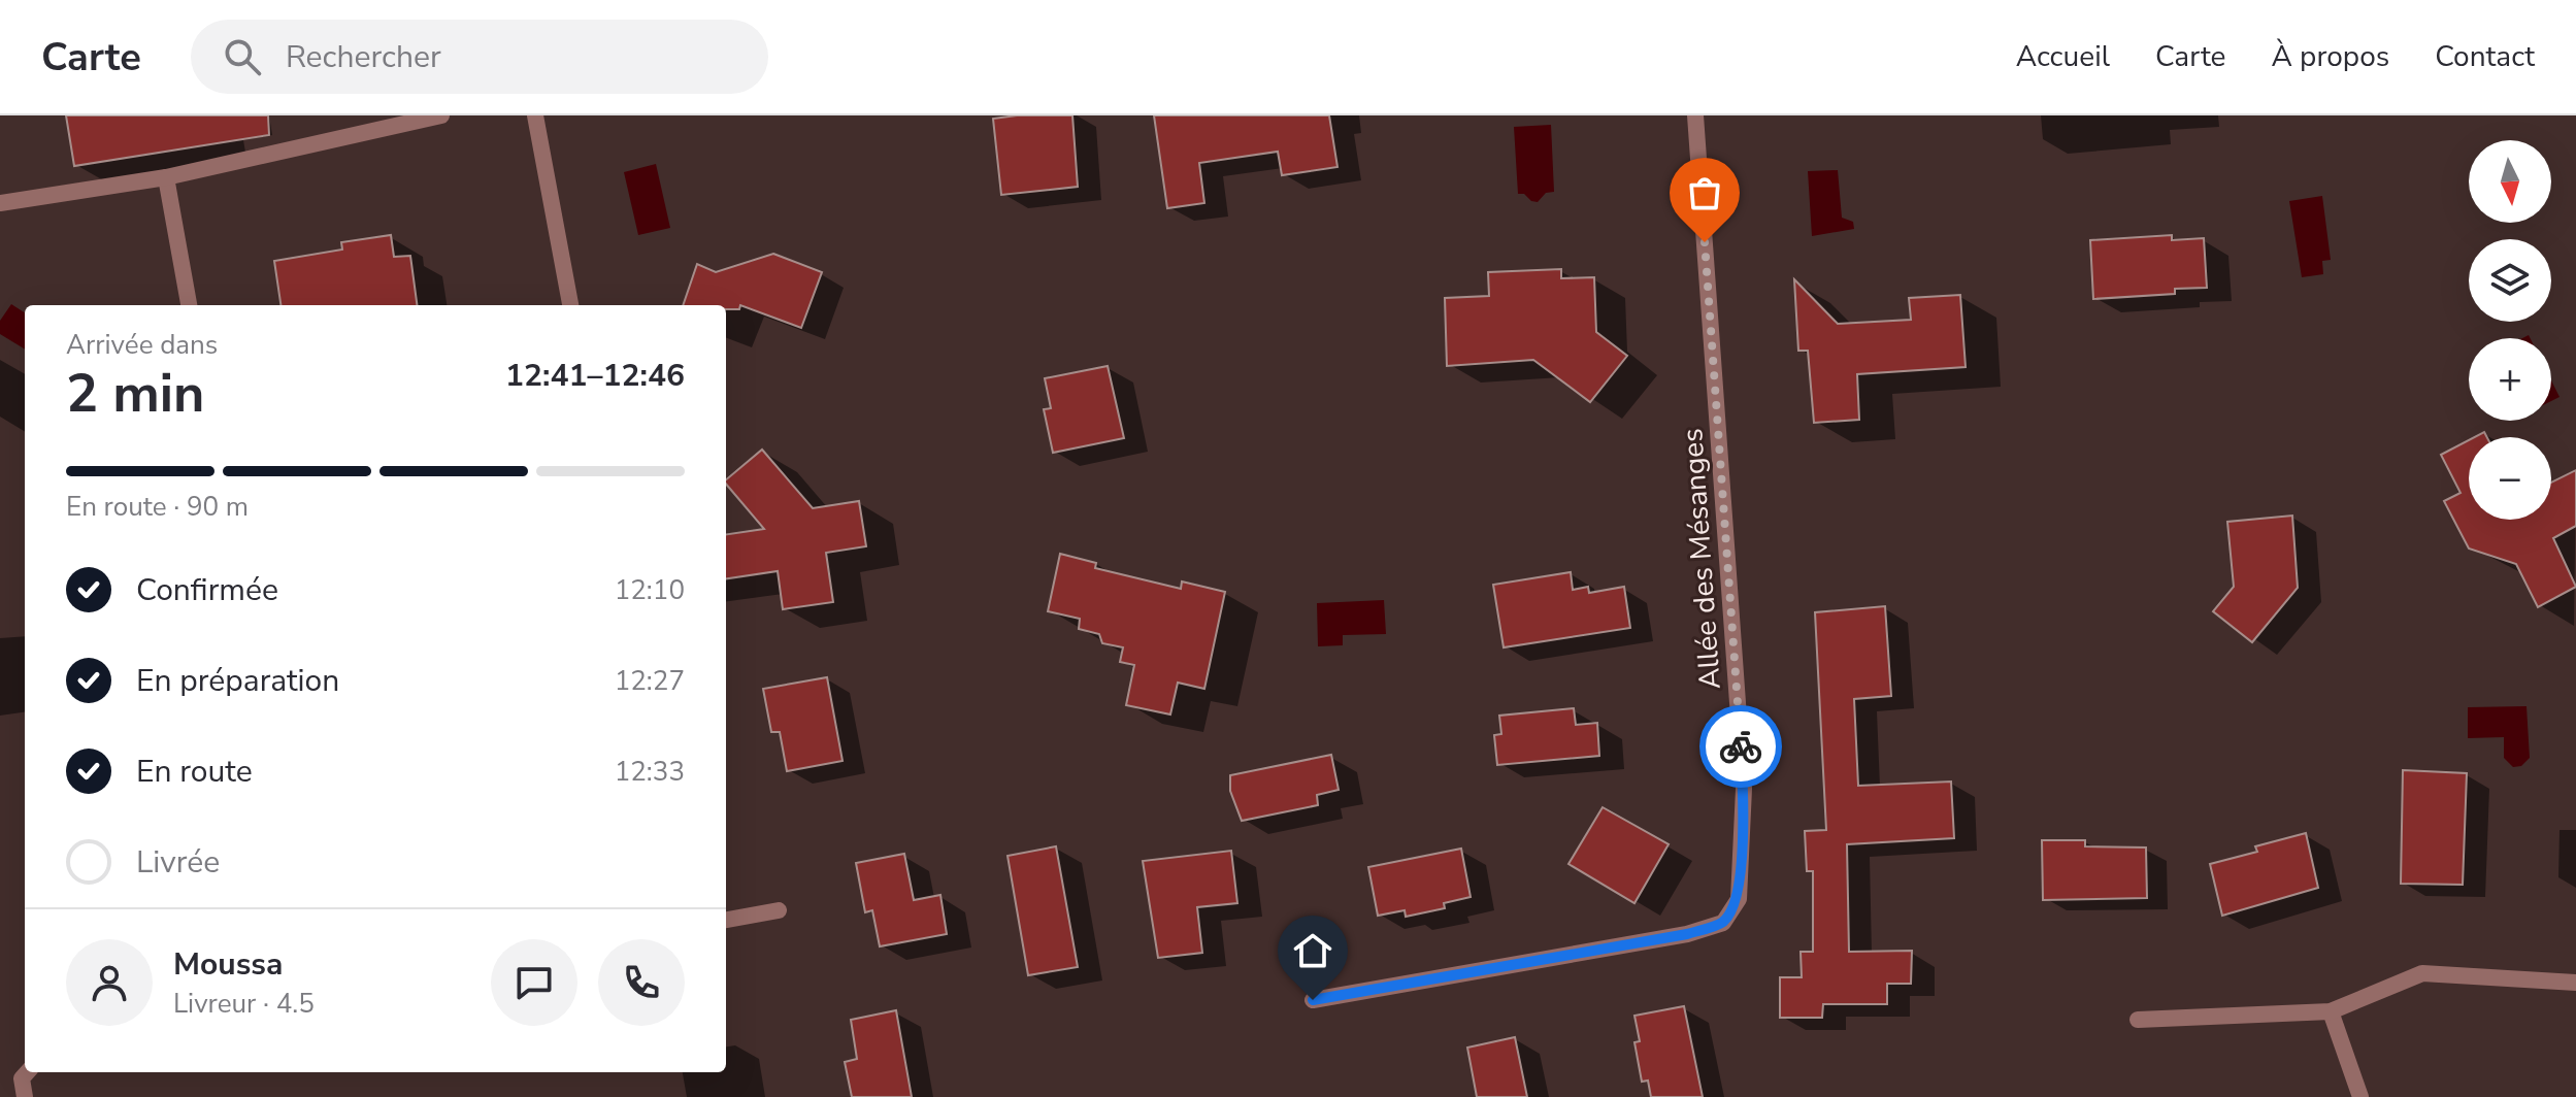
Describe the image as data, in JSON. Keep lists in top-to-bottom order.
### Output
{
  "streets": {
    "street": ["Allée des Mésanges"]
  },
  "north": "bottom",
  "page": {
    "header": "Carte",
    "search": "Rechercher",
    "nav": [
      "Accueil",
      "Carte",
      "À propos",
      "Contact"
    ],
    "map_buttons": ["+", "−"],
    "heading": ["2 min", "Arrivée dans", "12:41–12:46"],
    "panel": ["Moussa", "Livreur · 4.5"],
    "bar": "En route · 90 m",
    "list": [
      ["Confirmée", "12:10"],
      ["En préparation", "12:27"],
      ["En route", "12:33"],
      "Livrée"
    ]
  }
}
